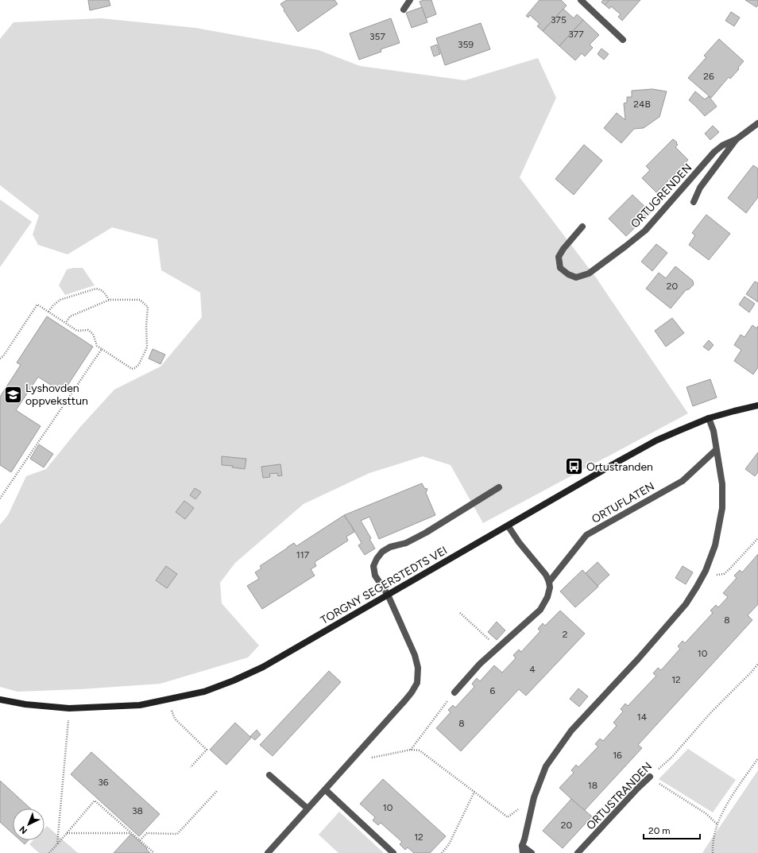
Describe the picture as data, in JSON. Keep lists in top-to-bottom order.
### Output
{
  "streets": {
    "main road": ["TORGNY SEGERSTEDTS VEI"],
    "street": ["ORTUGRENDEN", "ORTUFLATEN", "ORTUSTRANDEN"]
  },
  "places": {
    "school or university": ["Lyshovden oppveksttun"],
    "bus stop": ["Ortustranden"]
  },
  "house_numbers": [
    "375",
    "377",
    "357",
    "359",
    "26",
    "24B",
    "20",
    "117",
    "8",
    "2",
    "10",
    "4",
    "12",
    "6",
    "14",
    "8",
    "16",
    "36",
    "18",
    "10",
    "38",
    "20",
    "12"
  ],
  "scale_bar": "20 m",
  "north": "bottom left"
}
